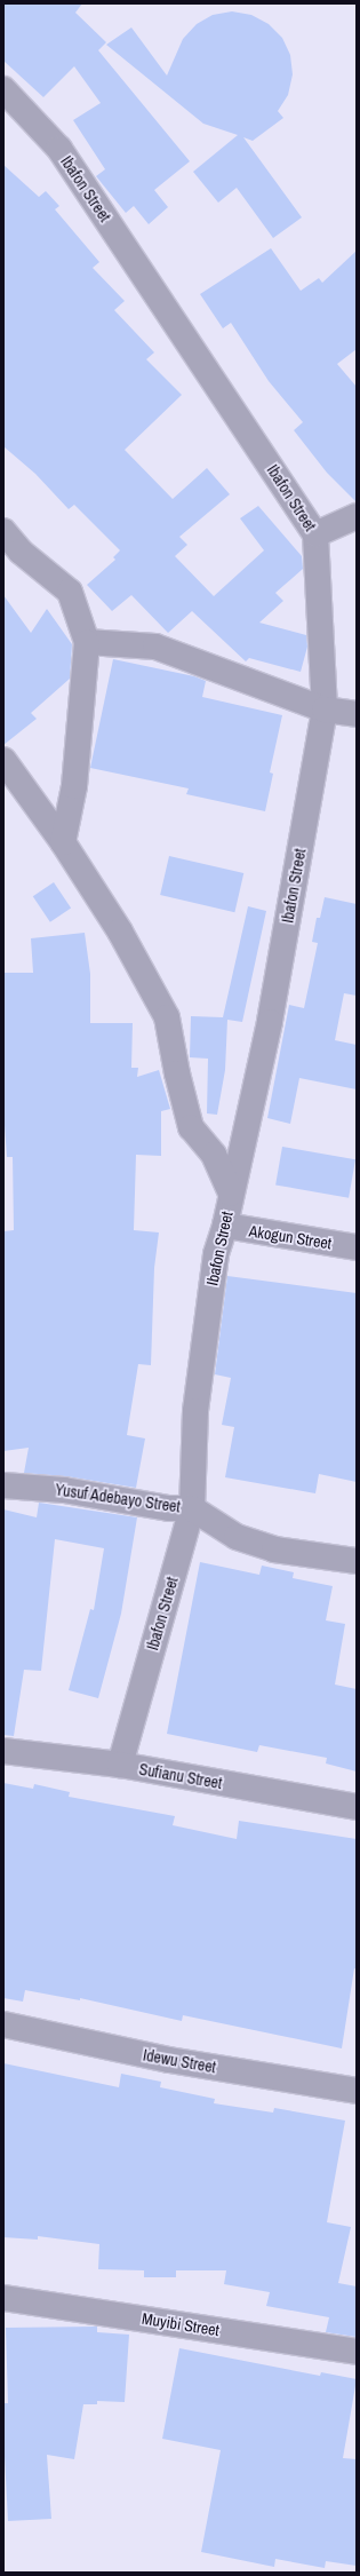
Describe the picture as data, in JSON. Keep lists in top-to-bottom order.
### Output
{
  "streets": {
    "street": [
      "Ibafon Street",
      "Akogun Street",
      "Yusuf Adebayo Street",
      "Sufianu Street",
      "Idewu Street",
      "Muyibi Street"
    ]
  },
  "crossings": [
    ["Ibafon Street", "Akogun Street"],
    ["Ibafon Street", "Yusuf Adebayo Street"],
    ["Ibafon Street", "Sufianu Street"]
  ]
}
